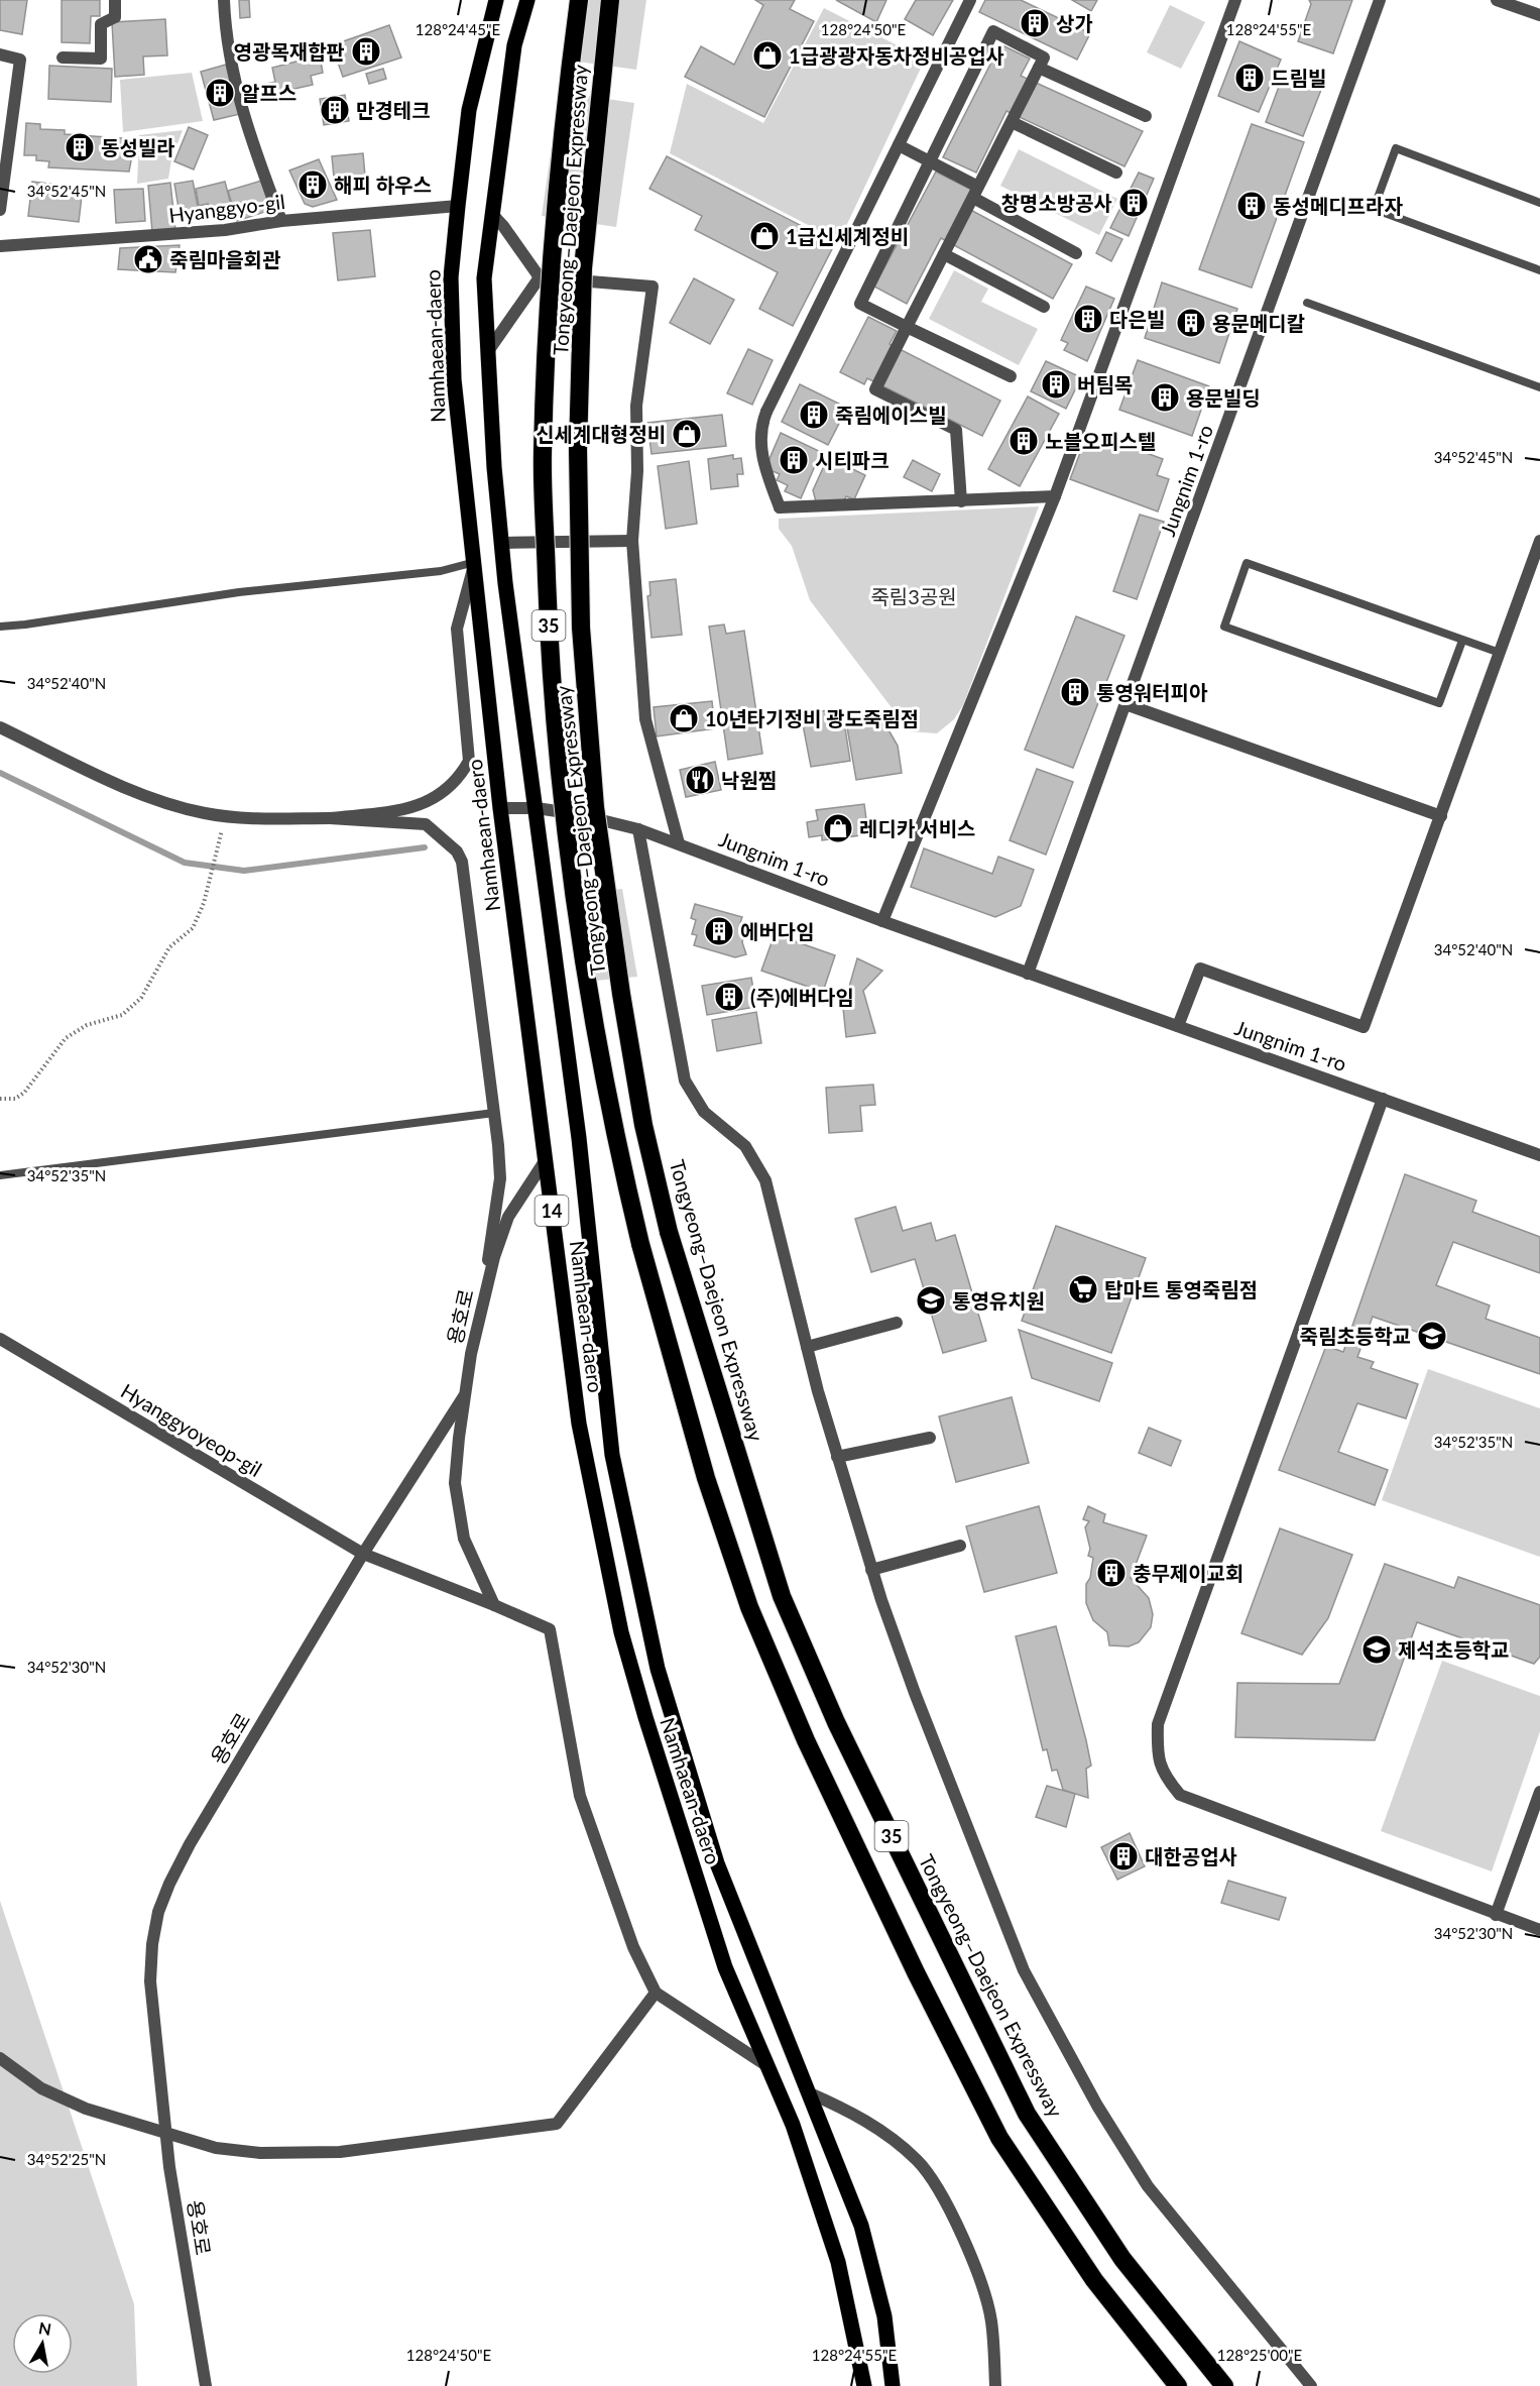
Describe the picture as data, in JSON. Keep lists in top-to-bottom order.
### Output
{
  "streets": {
    "highway": ["Tongyeong–Daejeon Expressway", "35"],
    "main road": ["Namhaean-daero", "14"],
    "street": [
      "Hyanggyo-gil",
      "Jungnim 1-ro",
      "용호로",
      "Hyanggyoyeop-gil"
    ]
  },
  "crossings": [
    ["Hyanggyo-gil", "Namhaean-daero"],
    ["Namhaean-daero", "Jungnim 1-ro"],
    ["Namhaean-daero", "용호로"],
    ["용호로", "Hyanggyoyeop-gil"]
  ],
  "parks": ["죽림3공원"],
  "places": {
    "building": [
      "상가",
      "영광목재합판",
      "드림빌",
      "알프스",
      "만경테크",
      "동성빌라",
      "해피 하우스",
      "창명소방공사",
      "동성메디프라자",
      "다은빌",
      "용문메디칼",
      "버팀목",
      "용문빌딩",
      "죽림에이스빌",
      "노블오피스텔",
      "시티파크",
      "통영워터피아",
      "에버다임",
      "(주)에버다임",
      "충무제이교회",
      "대한공업사"
    ],
    "shop": [
      "1급광광자동차정비공업사",
      "1급신세계정비",
      "신세계대형정비",
      "10년타기정비 광도죽림점",
      "레디카 서비스"
    ],
    "public building": ["죽림마을회관"],
    "restaurant": ["낙원찜"],
    "supermarket": ["탑마트 통영죽림점"],
    "school or university": ["통영유치원", "죽림초등학교", "제석초등학교"]
  },
  "north": "top",
  "coordinates": [
    "128°24'45\"E",
    "128°24'50\"E",
    "128°24'55\"E",
    "34°52'45\"N",
    "34°52'40\"N",
    "34°52'35\"N",
    "34°52'30\"N",
    "34°52'25\"N",
    "128°25'00\"E"
  ]
}
